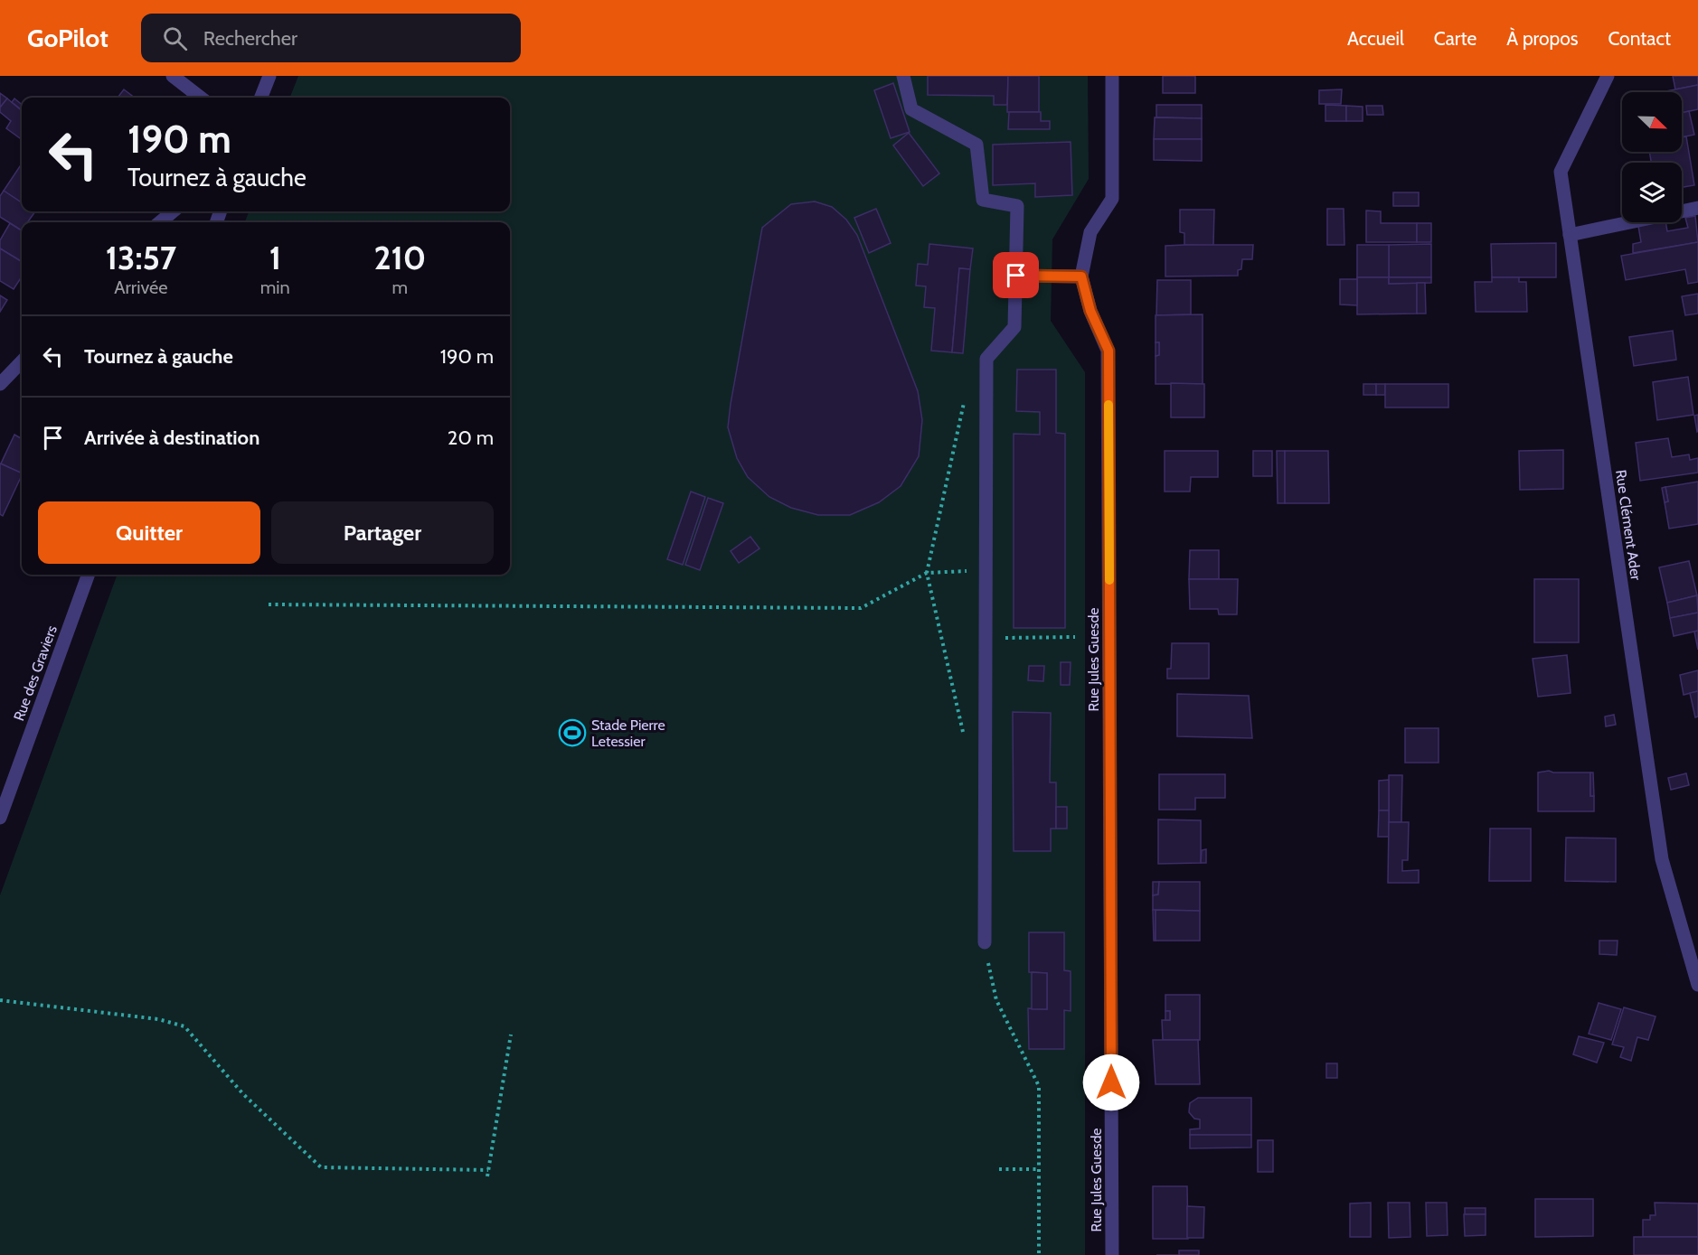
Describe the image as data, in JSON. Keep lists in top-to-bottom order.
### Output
{
  "streets": {
    "street": ["Rue Clément Ader", "Rue Jules Guesde", "Rue des Graviers"]
  },
  "places": {
    "sports": ["Stade Pierre Letessier"]
  },
  "north": "bottom right",
  "page": {
    "header": "GoPilot",
    "search": "Rechercher",
    "nav": [
      "Accueil",
      "Carte",
      "À propos",
      "Contact"
    ],
    "turn": ["190 m", "Tournez à gauche"],
    "eta": [
      "13:57",
      "Arrivée",
      "1",
      "min",
      "210",
      "m"
    ],
    "list": [
      {
        "name": "Tournez à gauche",
        "value": "190 m"
      },
      {
        "name": "Arrivée à destination",
        "value": "20 m"
      }
    ],
    "buttons": ["Quitter", "Partager"]
  }
}
